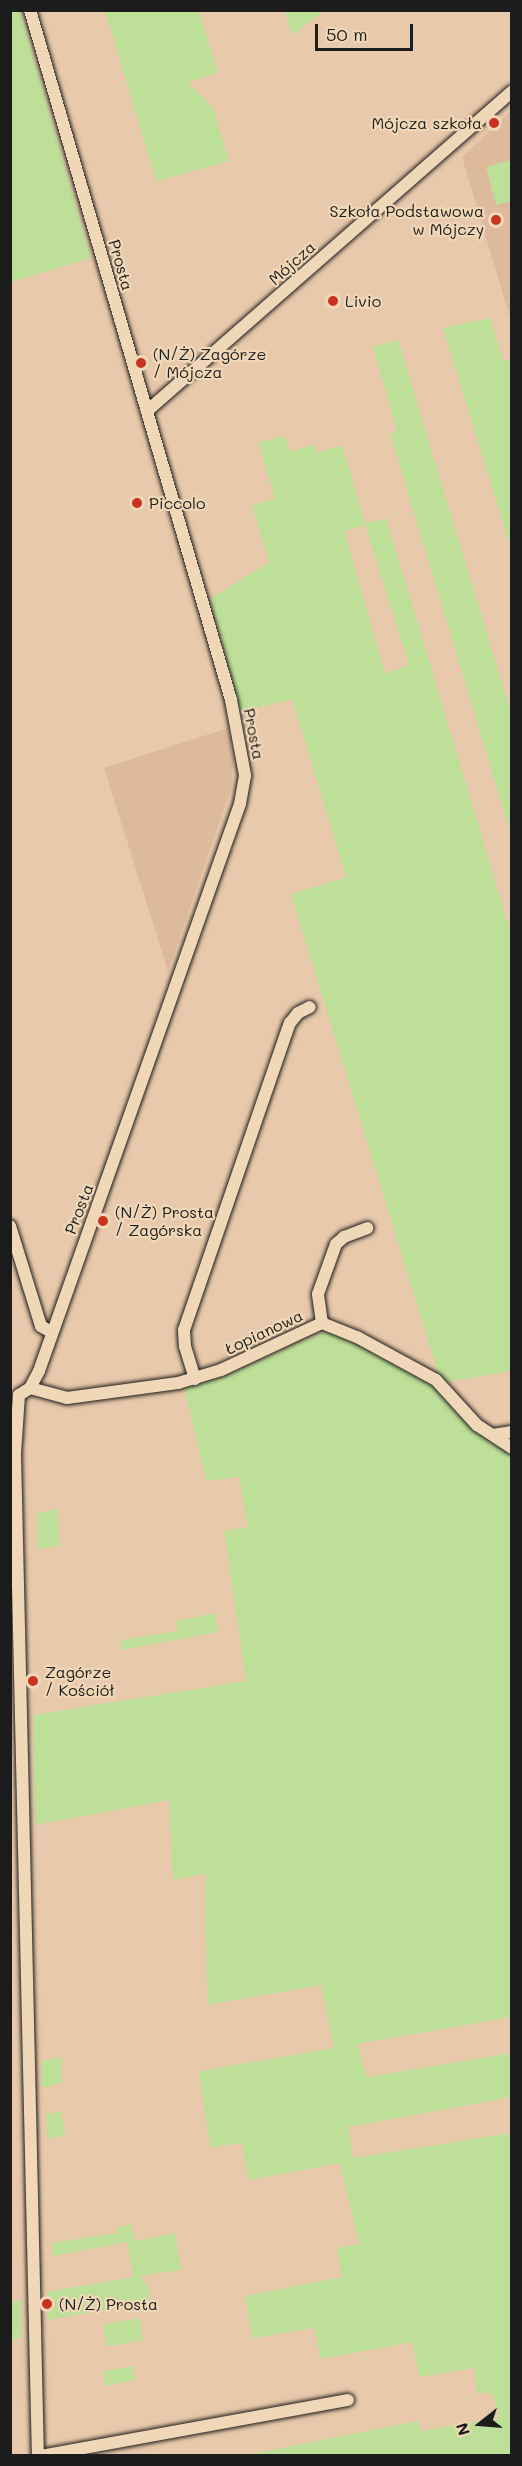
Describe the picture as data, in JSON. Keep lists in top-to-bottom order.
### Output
{
  "streets": {
    "street": ["Mójcza", "Prosta", "Łopianowa"]
  },
  "crossings": [
    ["Mójcza", "Prosta"],
    ["Prosta", "Łopianowa"]
  ],
  "places": [
    "Mójcza szkoła",
    "Szkoła Podstawowa w Mójczy",
    "Livio",
    "(N/Ż) Zagórze / Mójcza",
    "Piccolo",
    "(N/Ż) Prosta / Zagórska",
    "Zagórze / Kościół",
    "(N/Ż) Prosta"
  ],
  "scale_bar": "50 m",
  "north": "left"
}
